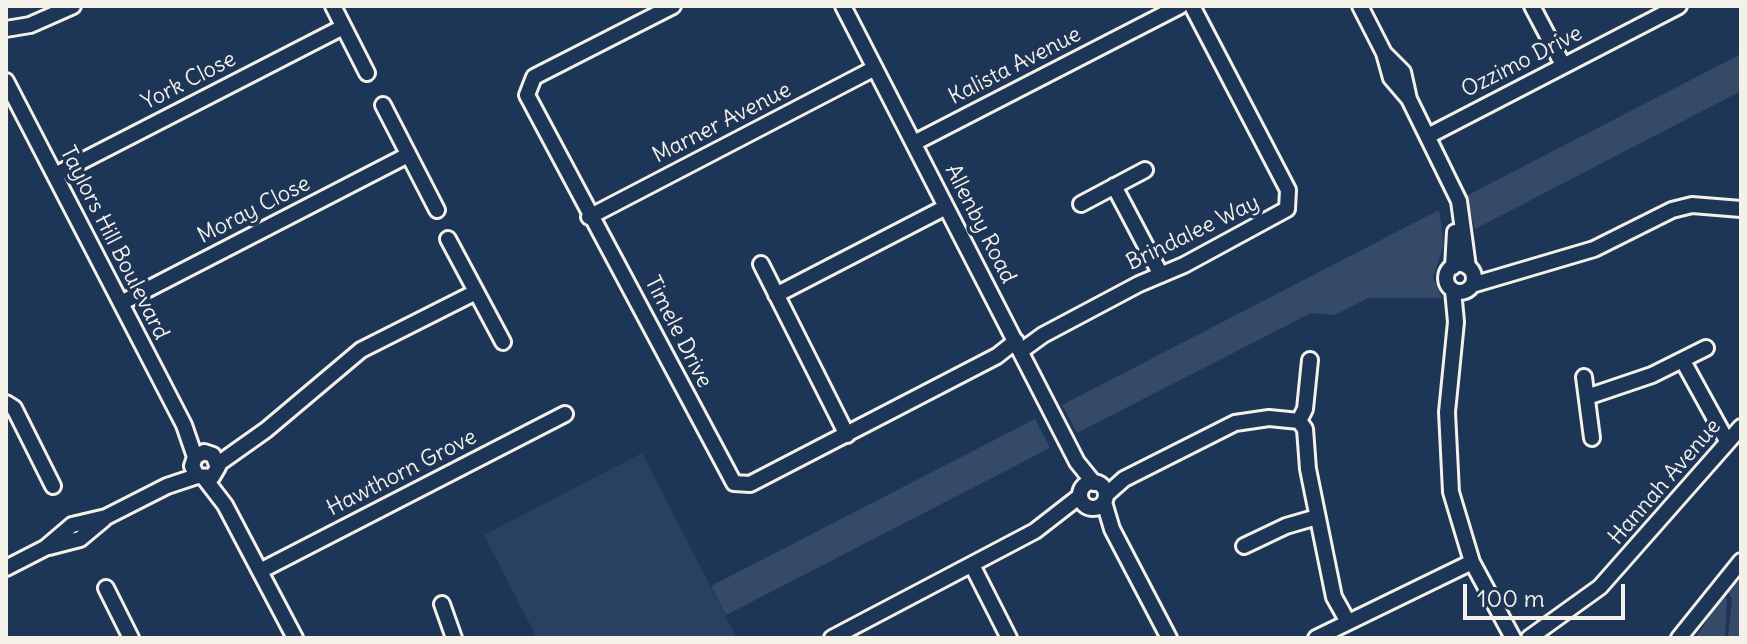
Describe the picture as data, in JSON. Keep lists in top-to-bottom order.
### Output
{
  "streets": {
    "street": [
      "Ozzimo Drive",
      "Kalista Avenue",
      "York Close",
      "Marner Avenue",
      "Moray Close",
      "Allenby Road",
      "Brindalee Way",
      "Taylors Hill Boulevard",
      "Timele Drive",
      "Hawthorn Grove",
      "Hannah Avenue"
    ]
  },
  "crossings": [
    ["Kalista Avenue", "Allenby Road"],
    ["York Close", "Taylors Hill Boulevard"],
    ["Marner Avenue", "Allenby Road"],
    ["Marner Avenue", "Timele Drive"],
    ["Moray Close", "Taylors Hill Boulevard"],
    ["Allenby Road", "Brindalee Way"],
    ["Allenby Road", "Timele Drive"],
    ["Brindalee Way", "Timele Drive"],
    ["Taylors Hill Boulevard", "Hawthorn Grove"]
  ],
  "scale_bar": "100 m"
}
